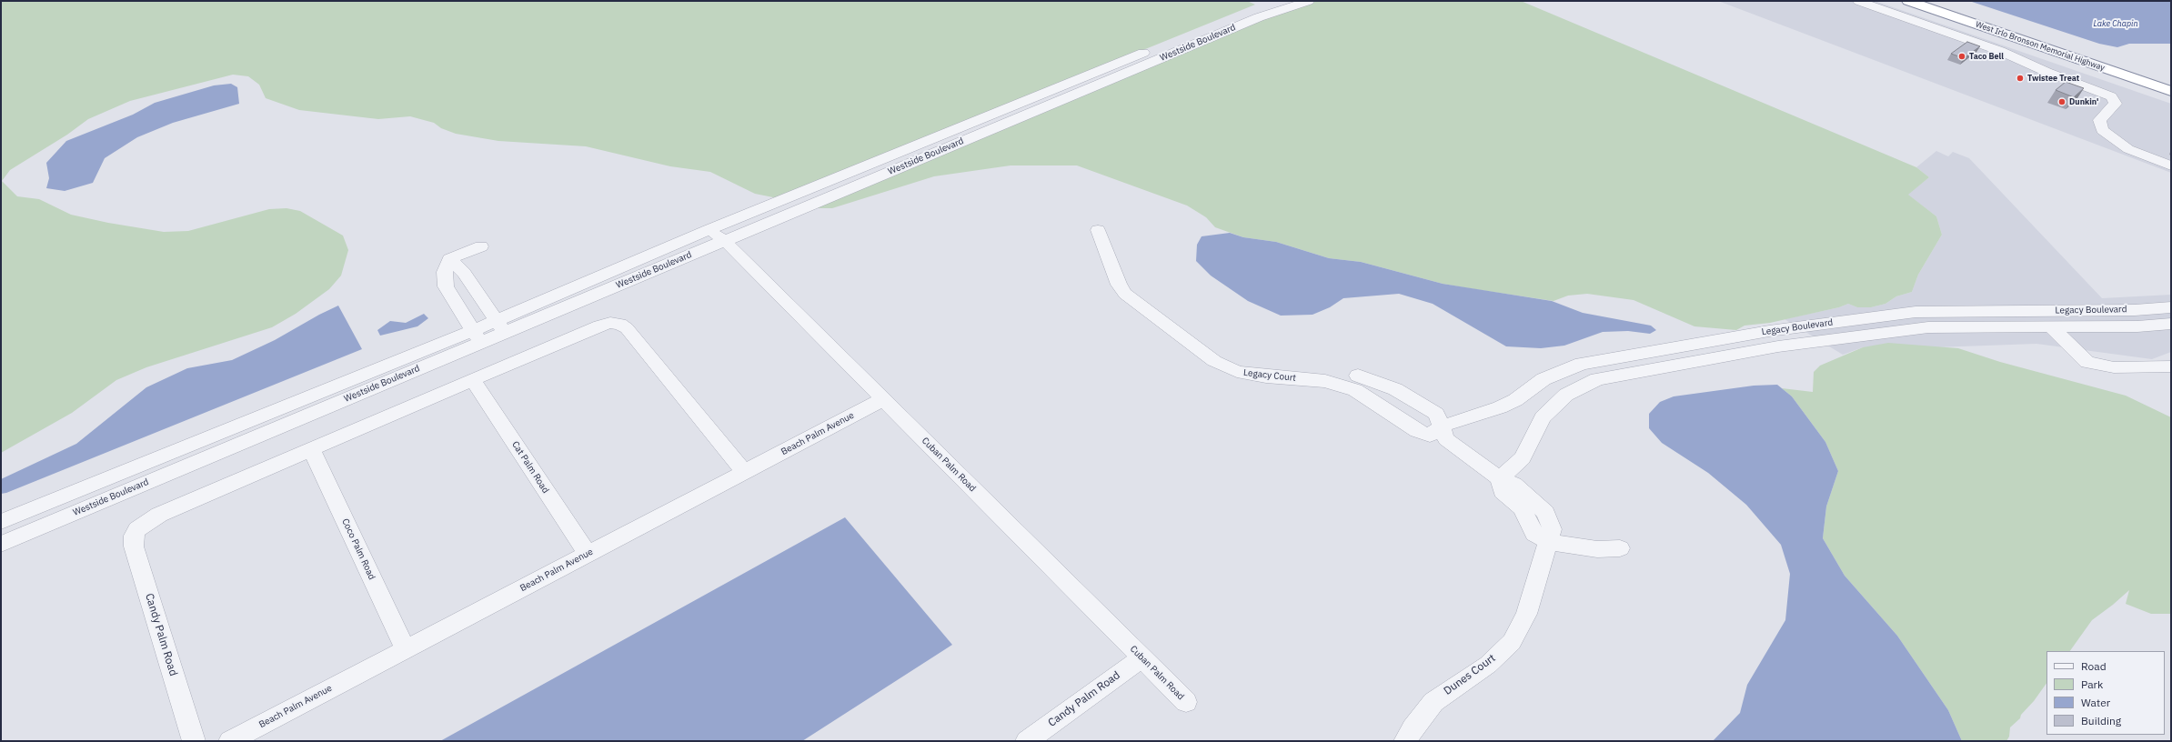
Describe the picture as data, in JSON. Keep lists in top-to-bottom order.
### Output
{
  "streets": {
    "highway": ["West Irlo Bronson Memorial Highway"],
    "street": [
      "Westside Boulevard",
      "Legacy Boulevard",
      "Legacy Court",
      "Beach Palm Avenue",
      "Cuban Palm Road",
      "Cat Palm Road",
      "Coco Palm Road",
      "Candy Palm Road",
      "Dunes Court"
    ]
  },
  "crossings": [
    ["Westside Boulevard", "Cuban Palm Road"],
    ["Legacy Boulevard", "Legacy Court"],
    ["Beach Palm Avenue", "Cuban Palm Road"],
    ["Beach Palm Avenue", "Cat Palm Road"],
    ["Beach Palm Avenue", "Coco Palm Road"],
    ["Cuban Palm Road", "Candy Palm Road"],
    ["Coco Palm Road", "Candy Palm Road"]
  ],
  "water": ["Lake Chapin"],
  "places": ["Taco Bell", "Twistee Treat", "Dunkin'"],
  "legend": [
    "Road",
    "Park",
    "Water",
    "Building"
  ]
}
